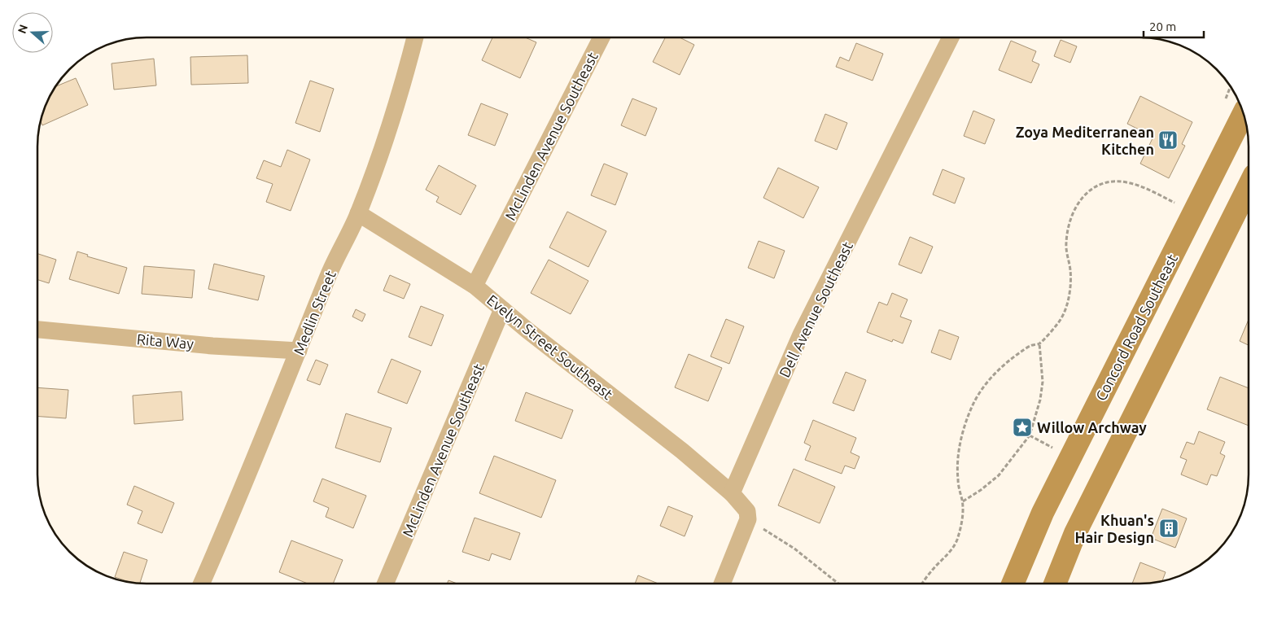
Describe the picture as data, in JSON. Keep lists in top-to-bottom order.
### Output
{
  "streets": {
    "main road": ["Concord Road Southeast"],
    "street": [
      "McLinden Avenue Southeast",
      "Dell Avenue Southeast",
      "Medlin Street",
      "Rita Way",
      "Evelyn Street Southeast"
    ]
  },
  "crossings": [
    ["McLinden Avenue Southeast", "Evelyn Street Southeast"],
    ["Dell Avenue Southeast", "Evelyn Street Southeast"],
    ["Medlin Street", "Rita Way"],
    ["Medlin Street", "Evelyn Street Southeast"]
  ],
  "places": {
    "restaurant": ["Zoya Mediterranean Kitchen"],
    "place": ["Willow Archway"],
    "building": ["Khuan's Hair Design"]
  },
  "scale_bar": "20 m",
  "north": "left"
}
